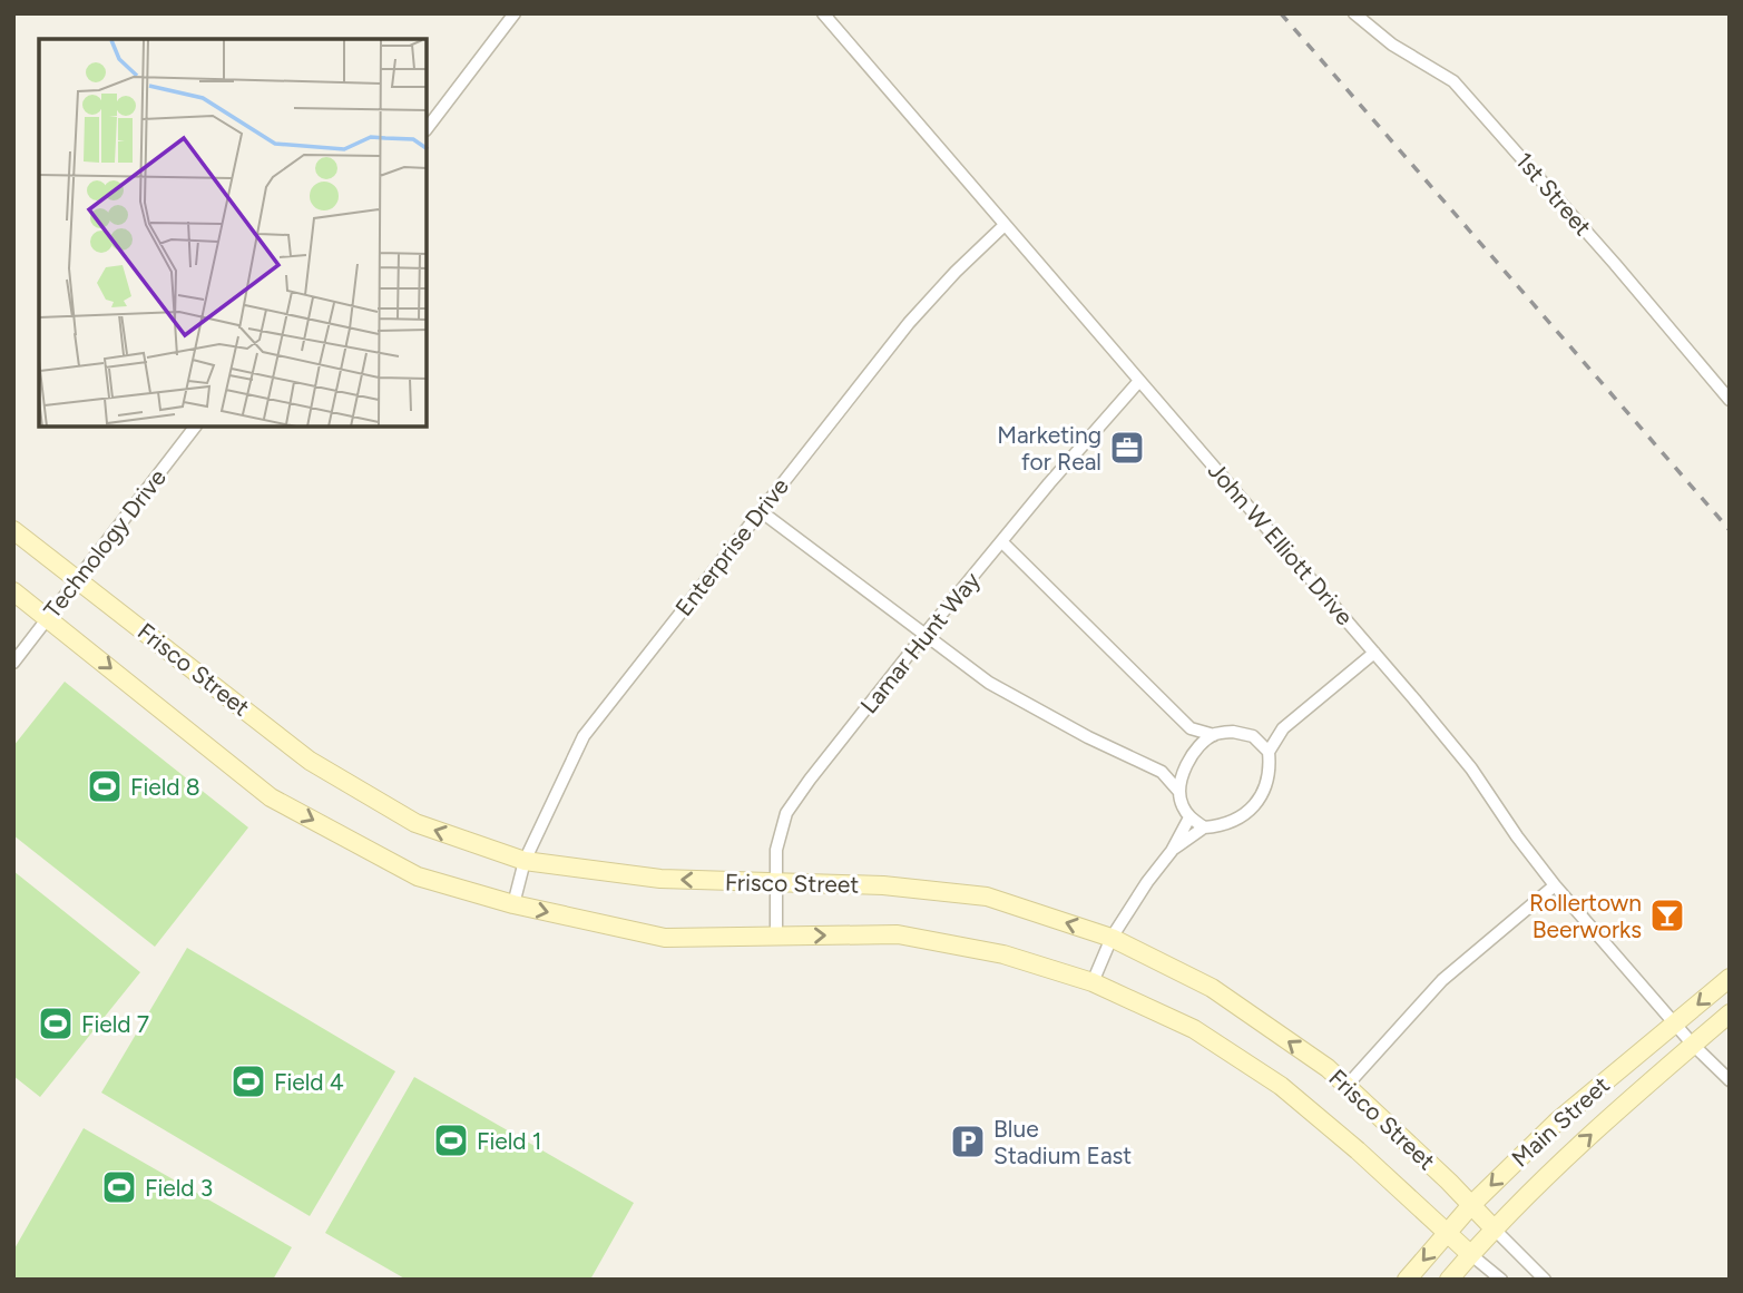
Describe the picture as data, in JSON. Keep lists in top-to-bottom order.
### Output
{
  "streets": {
    "street": [
      "1st Street",
      "Technology Drive",
      "John W Elliott Drive",
      "Enterprise Drive",
      "Lamar Hunt Way",
      "Frisco Street",
      "Main Street"
    ]
  },
  "crossings": [
    ["Technology Drive", "Frisco Street"],
    ["John W Elliott Drive", "Enterprise Drive"],
    ["John W Elliott Drive", "Lamar Hunt Way"],
    ["John W Elliott Drive", "Main Street"],
    ["Enterprise Drive", "Frisco Street"],
    ["Lamar Hunt Way", "Frisco Street"],
    ["Frisco Street", "Main Street"]
  ],
  "places": {
    "office": ["Marketing for Real"],
    "sports": [
      "Field 8",
      "Field 7",
      "Field 4",
      "Field 1",
      "Field 3"
    ],
    "bar": ["Rollertown Beerworks"],
    "parking": ["Blue Stadium East"]
  }
}
